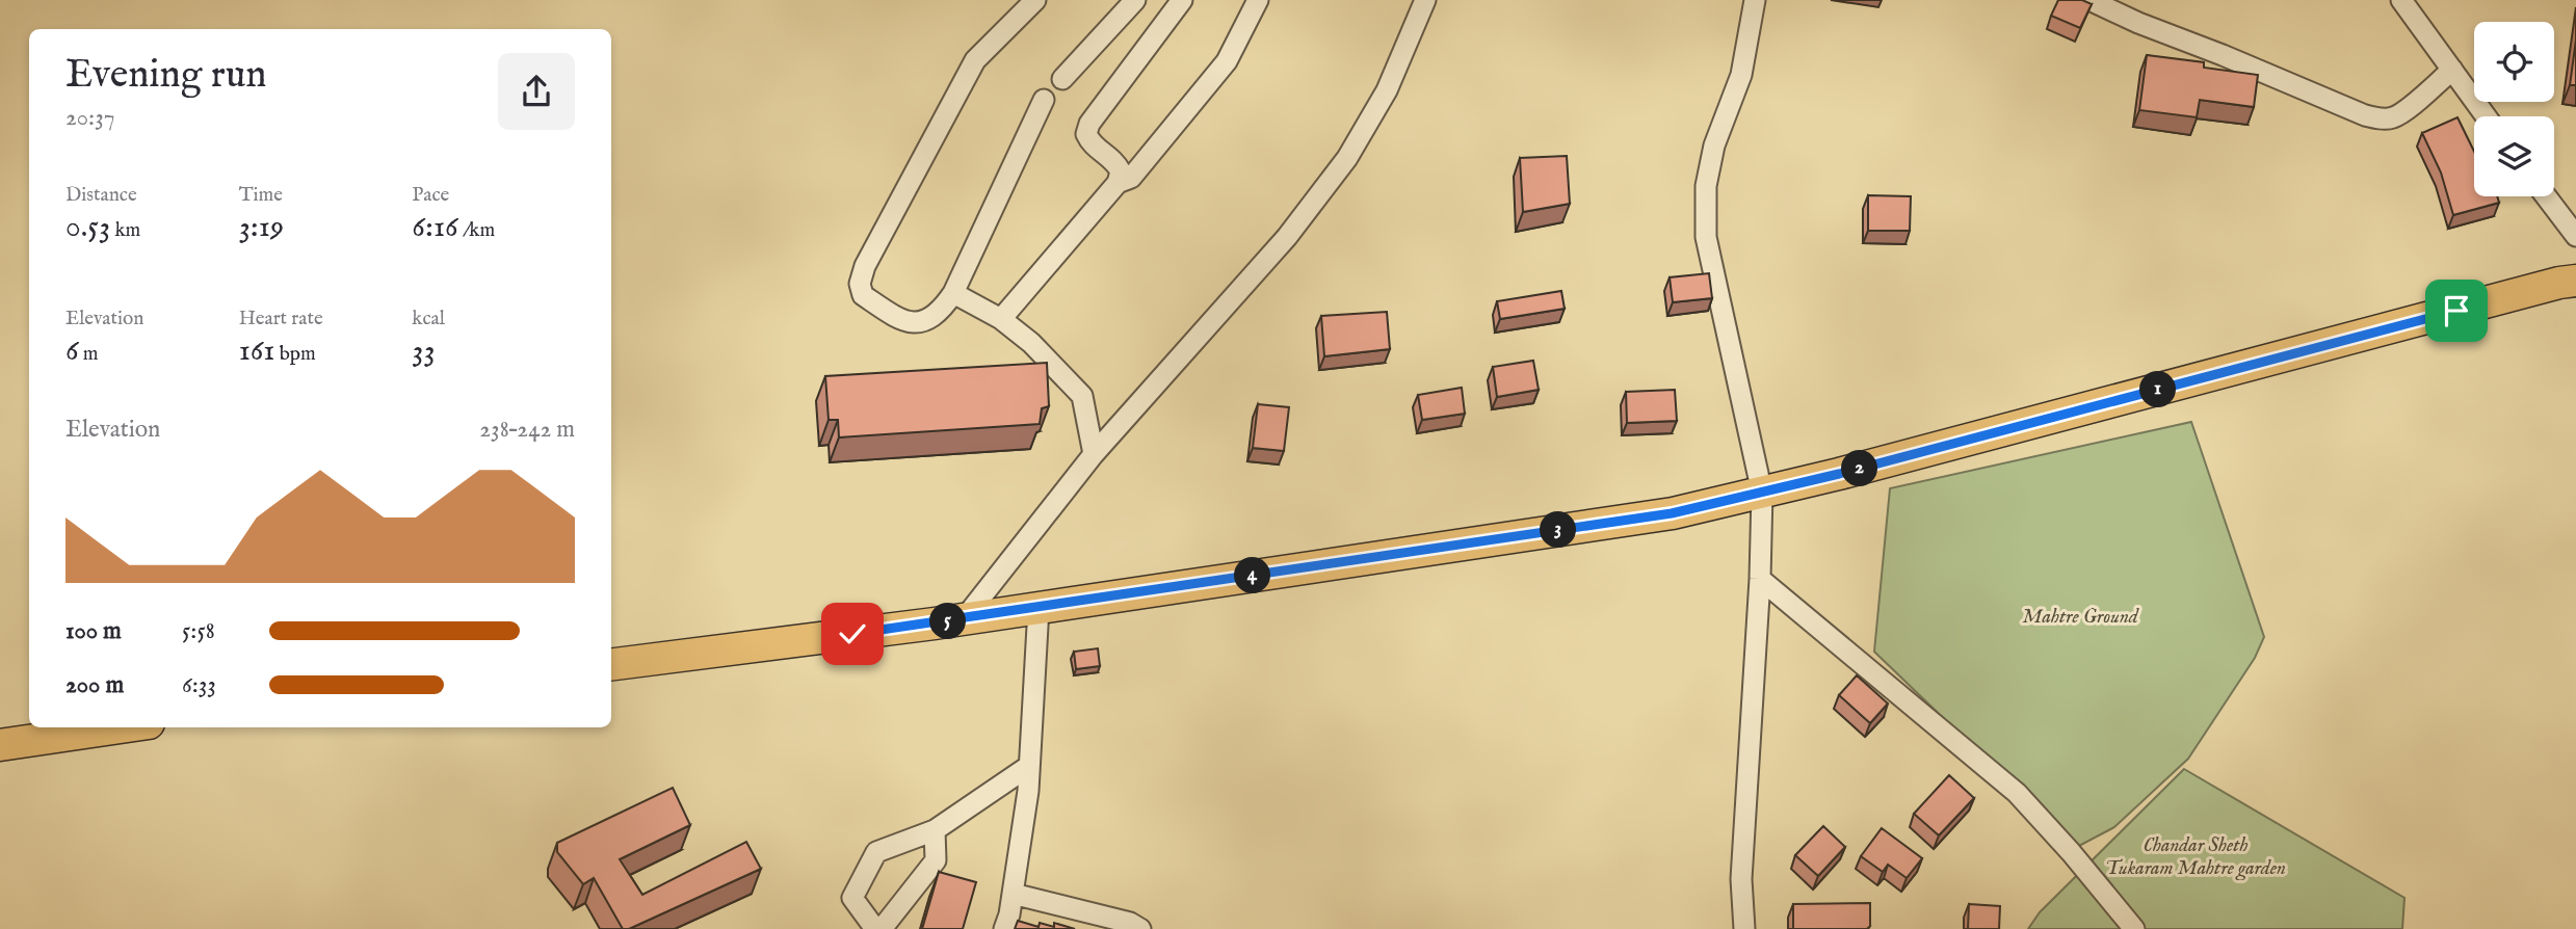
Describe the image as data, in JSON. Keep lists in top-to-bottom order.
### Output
{
  "parks": ["Mahtre Ground", "Chandar Sheth Tukaram Mahtre garden"],
  "page": {
    "heading": ["Evening run", "20:37"],
    "stats": [
      ["Distance", "0.53 km"],
      ["Time", "3:19"],
      ["Pace", "6:16 /km"],
      ["Elevation", "6 m"],
      ["Heart rate", "161 bpm"],
      ["kcal", "33"]
    ],
    "pins": [
      "1",
      "2",
      "3",
      "4",
      "5"
    ],
    "chart": ["Elevation", "238–242 m"],
    "list": [
      {
        "name": "100 m",
        "note": "5:58"
      },
      {
        "name": "200 m",
        "note": "6:33"
      }
    ]
  }
}
